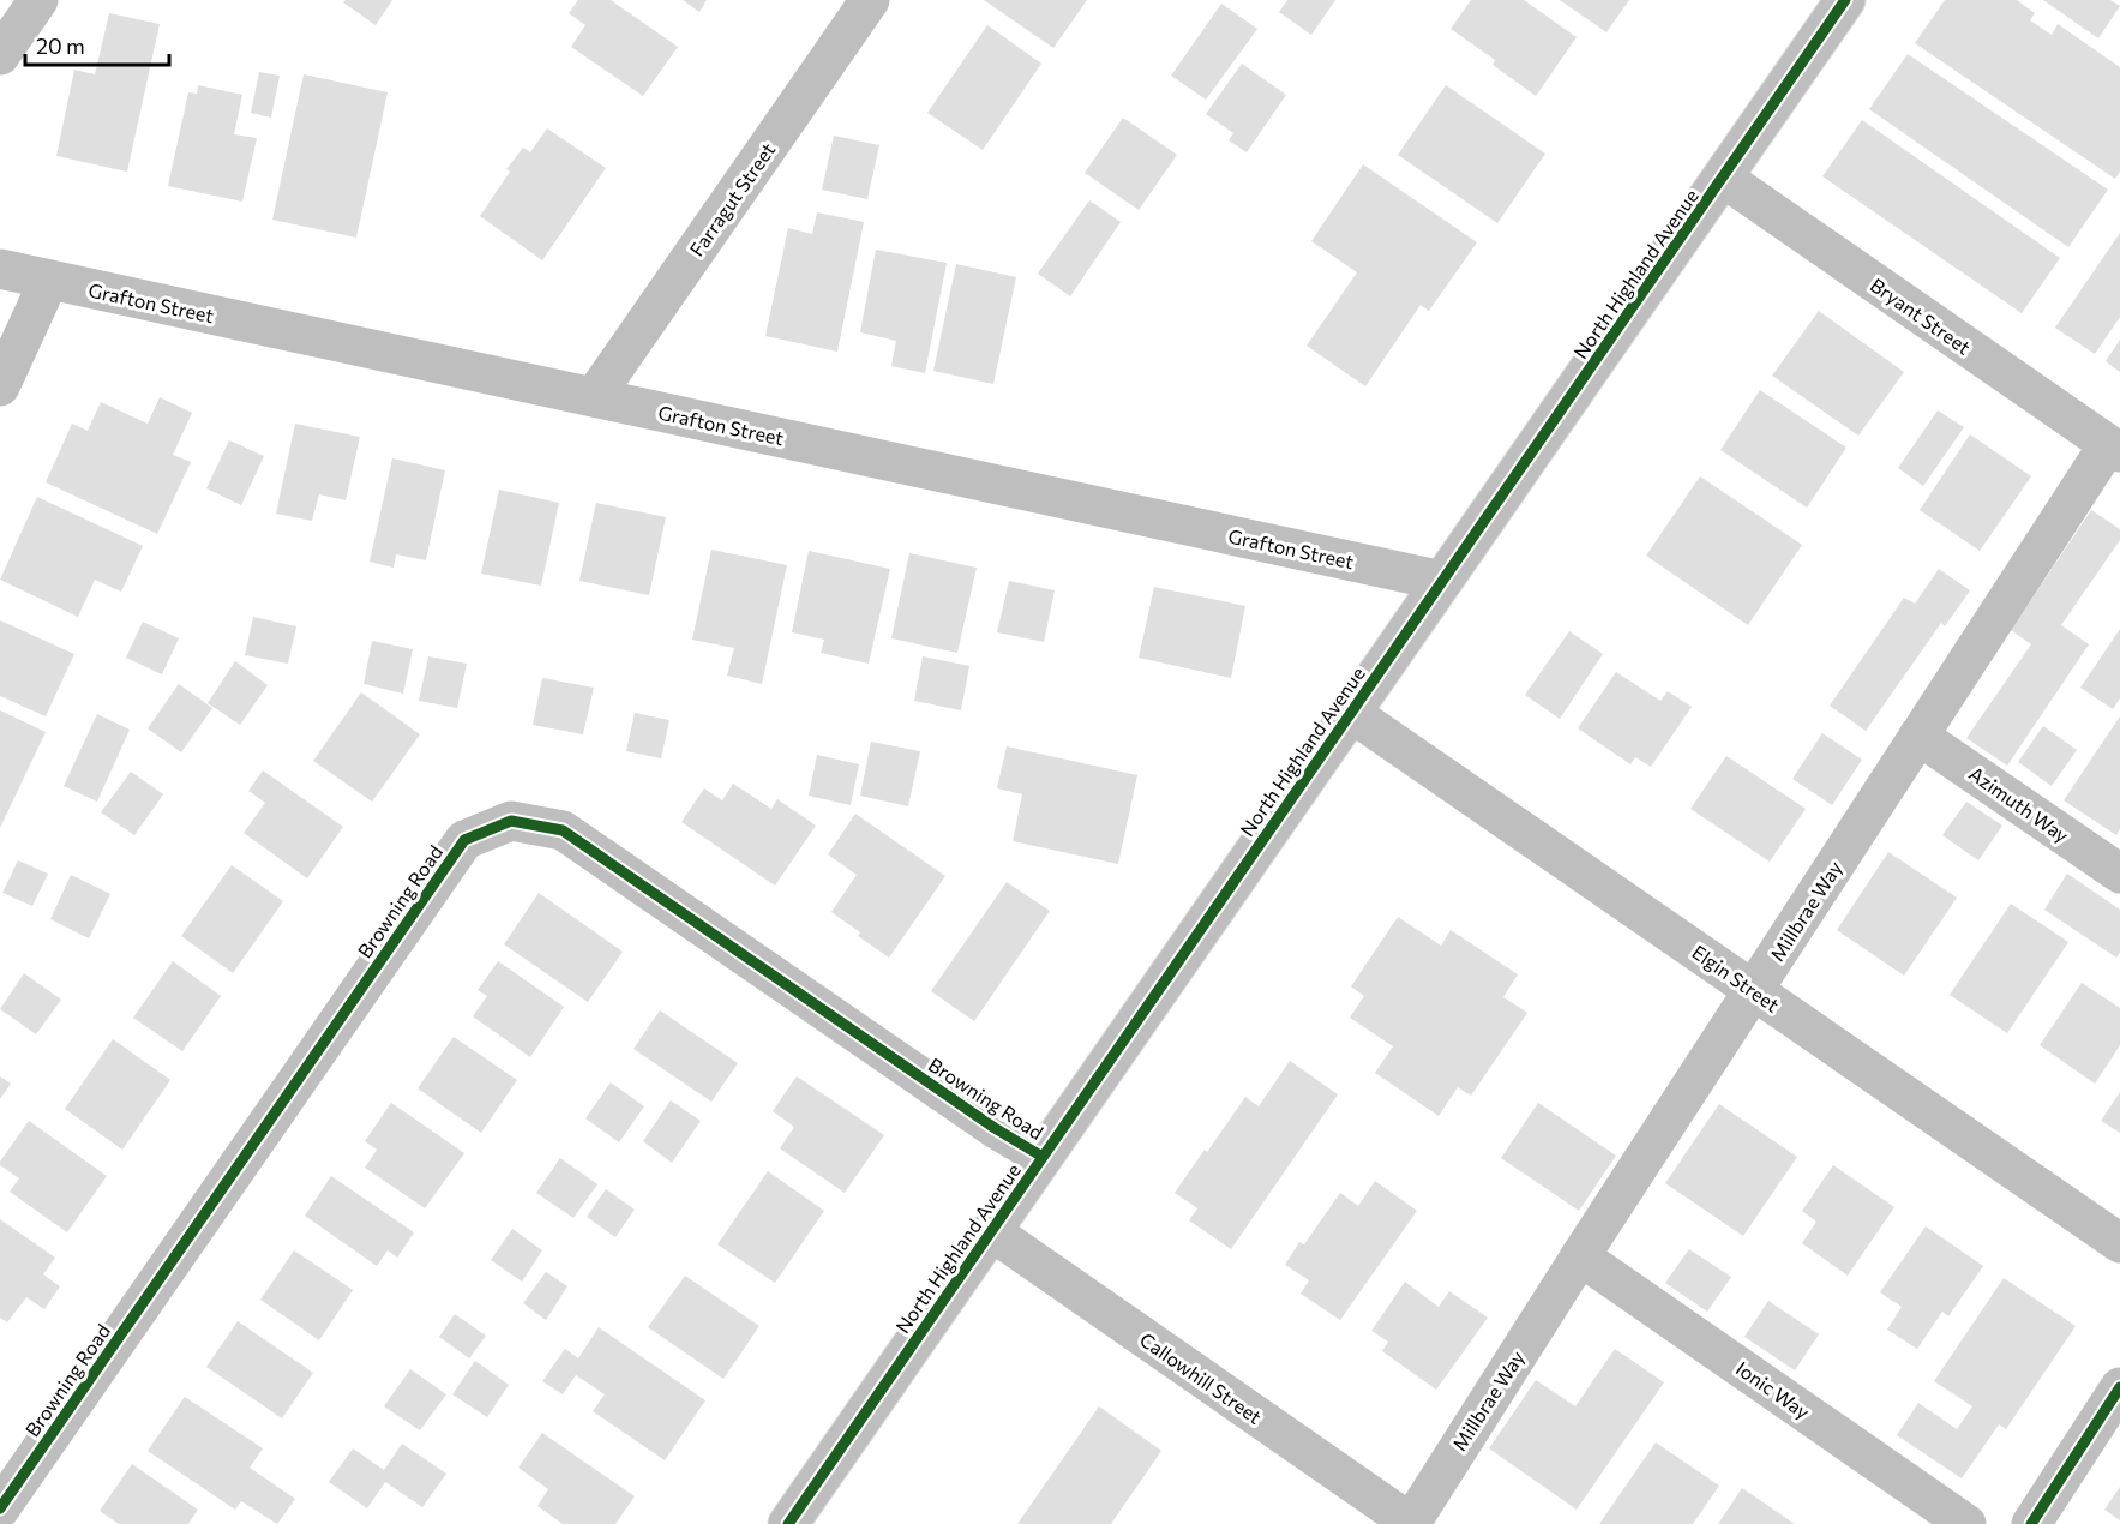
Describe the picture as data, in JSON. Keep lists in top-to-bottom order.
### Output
{
  "streets": {
    "street": [
      "Farragut Street",
      "North Highland Avenue",
      "Grafton Street",
      "Bryant Street",
      "Azimuth Way",
      "Browning Road",
      "Millbrae Way",
      "Elgin Street",
      "Callowhill Street",
      "Ionic Way"
    ]
  },
  "crossings": [
    ["Farragut Street", "Grafton Street"],
    ["North Highland Avenue", "Grafton Street"],
    ["North Highland Avenue", "Bryant Street"],
    ["North Highland Avenue", "Browning Road"],
    ["North Highland Avenue", "Elgin Street"],
    ["North Highland Avenue", "Callowhill Street"],
    ["Bryant Street", "Millbrae Way"],
    ["Azimuth Way", "Millbrae Way"],
    ["Millbrae Way", "Elgin Street"],
    ["Millbrae Way", "Callowhill Street"],
    ["Millbrae Way", "Ionic Way"]
  ],
  "scale_bar": "20 m"
}
